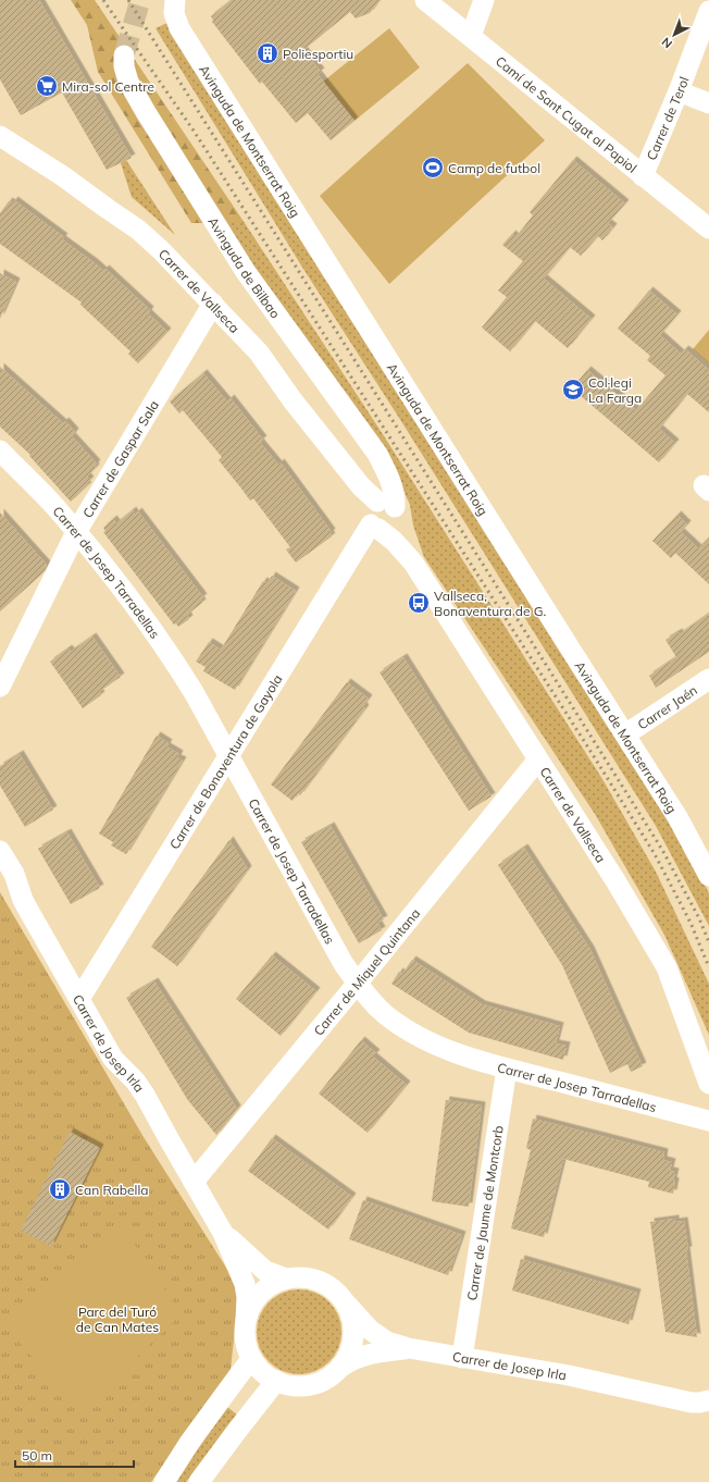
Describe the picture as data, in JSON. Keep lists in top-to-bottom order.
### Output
{
  "streets": {
    "street": [
      "Camí de Sant Cugat al Papiol",
      "Carrer de Terol",
      "Avinguda de Montserrat Roig",
      "Avinguda de Bilbao",
      "Carrer de Vallseca",
      "Carrer de Gaspar Sala",
      "Carrer de Josep Tarradellas",
      "Carrer Jaén",
      "Carrer de Bonaventura de Gayola",
      "Carrer de Miquel Quintana",
      "Carrer de Josep Irla",
      "Carrer de Jaume de Montcorb"
    ]
  },
  "crossings": [
    ["Camí de Sant Cugat al Papiol", "Carrer de Terol"],
    ["Avinguda de Montserrat Roig", "Carrer Jaén"],
    ["Avinguda de Bilbao", "Carrer de Vallseca"],
    ["Avinguda de Bilbao", "Carrer de Bonaventura de Gayola"],
    ["Carrer de Vallseca", "Carrer de Gaspar Sala"],
    ["Carrer de Vallseca", "Carrer de Bonaventura de Gayola"],
    ["Carrer de Vallseca", "Carrer de Miquel Quintana"],
    ["Carrer de Gaspar Sala", "Carrer de Josep Tarradellas"],
    ["Carrer de Josep Tarradellas", "Carrer de Bonaventura de Gayola"],
    ["Carrer de Josep Tarradellas", "Carrer de Miquel Quintana"],
    ["Carrer de Josep Tarradellas", "Carrer de Jaume de Montcorb"],
    ["Carrer de Bonaventura de Gayola", "Carrer de Josep Irla"],
    ["Carrer de Miquel Quintana", "Carrer de Josep Irla"],
    ["Carrer de Josep Irla", "Carrer de Jaume de Montcorb"]
  ],
  "parks": ["Parc del Turó de Can Mates"],
  "places": {
    "building": ["Poliesportiu", "Can Rabella"],
    "supermarket": ["Mira-sol Centre"],
    "sports": ["Camp de futbol"],
    "school or university": ["Col·legi La Farga"],
    "bus stop": ["Vallseca, Bonaventura de G."]
  },
  "scale_bar": "50 m",
  "north": "bottom left"
}
